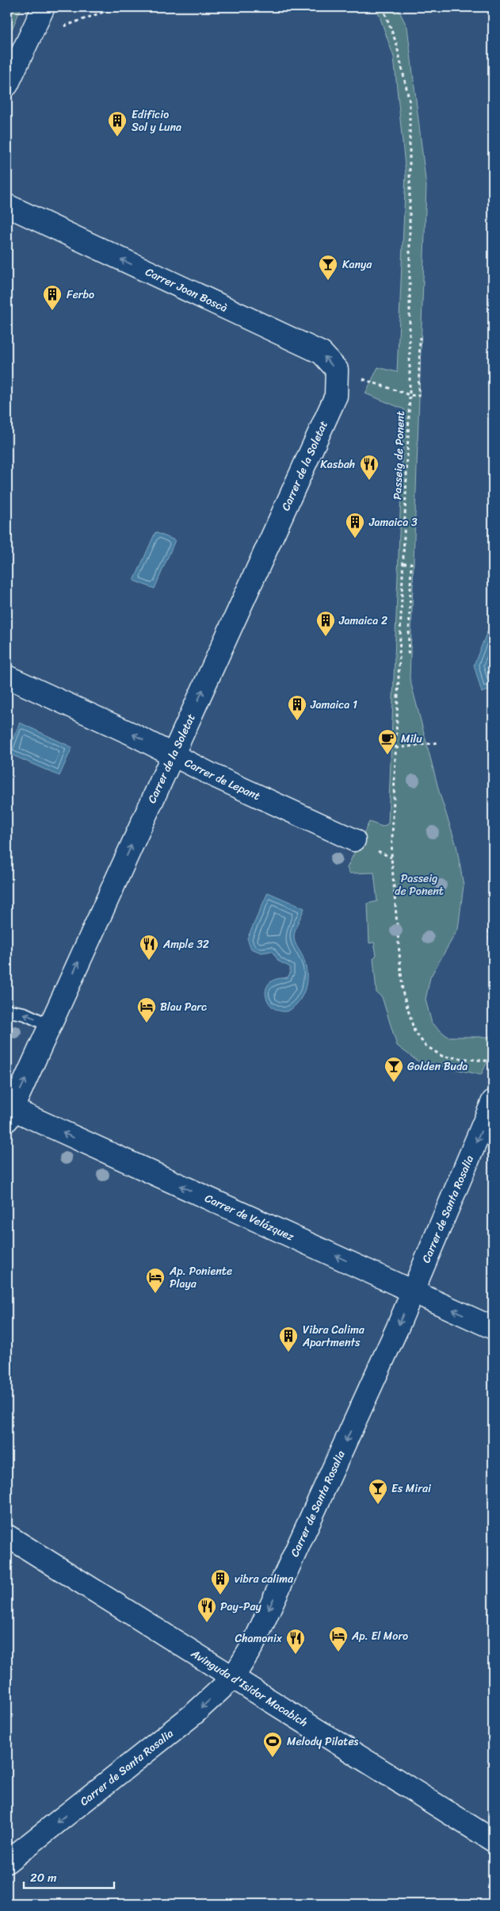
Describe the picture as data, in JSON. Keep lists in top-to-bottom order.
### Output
{
  "streets": {
    "street": [
      "Carrer Joan Boscà",
      "Carrer de la Soletat",
      "Carrer de Lepant",
      "Carrer de Santa Rosalia",
      "Carrer de Velázquez",
      "Avinguda d'Isidor Macabich"
    ],
    "path": ["Passeig de Ponent"]
  },
  "crossings": [
    ["Carrer Joan Boscà", "Carrer de la Soletat"],
    ["Carrer de la Soletat", "Carrer de Lepant"],
    ["Carrer de la Soletat", "Carrer de Velázquez"],
    ["Carrer de Santa Rosalia", "Carrer de Velázquez"],
    ["Carrer de Santa Rosalia", "Avinguda d'Isidor Macabich"]
  ],
  "one_way": [
    "Carrer Joan Boscà",
    "Carrer de la Soletat",
    "Carrer de Lepant",
    "Carrer de Santa Rosalia",
    "Carrer de Velázquez"
  ],
  "parks": ["Passeig de Ponent"],
  "places": {
    "building": [
      "Edificio Sol y Luna",
      "Ferbo",
      "Jamaica 3",
      "Jamaica 2",
      "Jamaica 1",
      "Vibra Calima Apartments",
      "vibra calima"
    ],
    "bar": ["Kanya", "Golden Buda", "Es Mirai"],
    "restaurant": [
      "Kasbah",
      "Ample 32",
      "Pay-Pay",
      "Chamonix"
    ],
    "cafe": ["Milu"],
    "hotel": ["Blau Parc", "Ap. Poniente Playa", "Ap. El Moro"],
    "sports": ["Melody Pilates"]
  },
  "scale_bar": "20 m"
}
